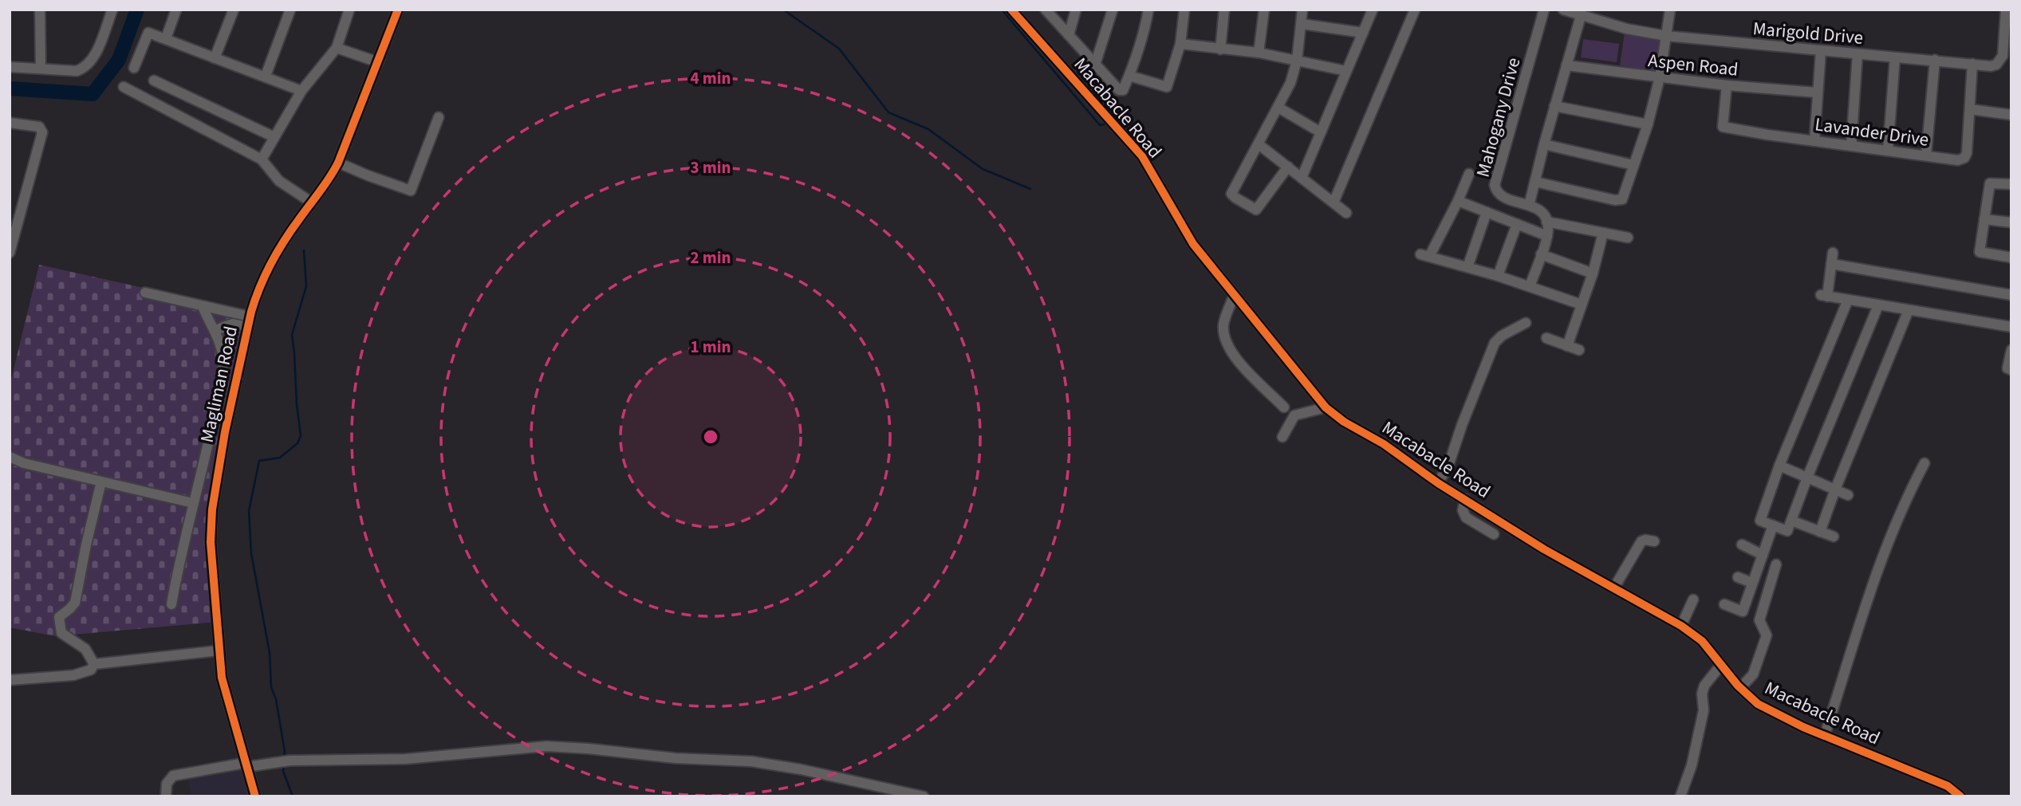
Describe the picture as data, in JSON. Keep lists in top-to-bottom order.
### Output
{
  "streets": {
    "street": [
      "Marigold Drive",
      "Aspen Road",
      "Macabacle Road",
      "Mahogany Drive",
      "Lavander Drive",
      "Magliman Road"
    ]
  },
  "crossings": [
    ["Marigold Drive", "Lavander Drive"],
    ["Aspen Road", "Lavander Drive"]
  ],
  "rings": [
    "4 min",
    "3 min",
    "2 min",
    "1 min"
  ]
}
